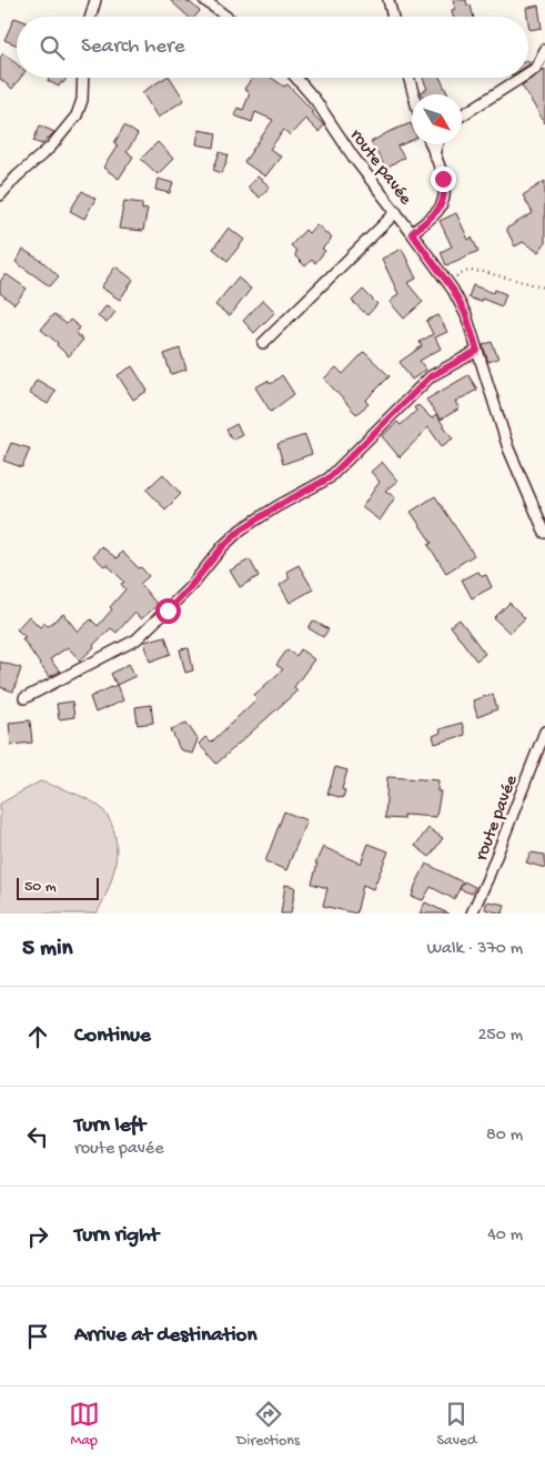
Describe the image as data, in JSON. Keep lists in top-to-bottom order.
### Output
{
  "streets": {
    "street": ["route pavée"]
  },
  "scale_bar": "50 m",
  "north": "bottom right",
  "page": {
    "search": "Search here",
    "scale": "50 m",
    "heading": ["5 min", "Walk · 370 m"],
    "list": [
      ["Continue", "250 m"],
      ["Turn left", "route pavée", "80 m"],
      ["Turn right", "40 m"],
      "Arrive at destination"
    ],
    "nav": ["Map", "Directions", "Saved"]
  }
}
